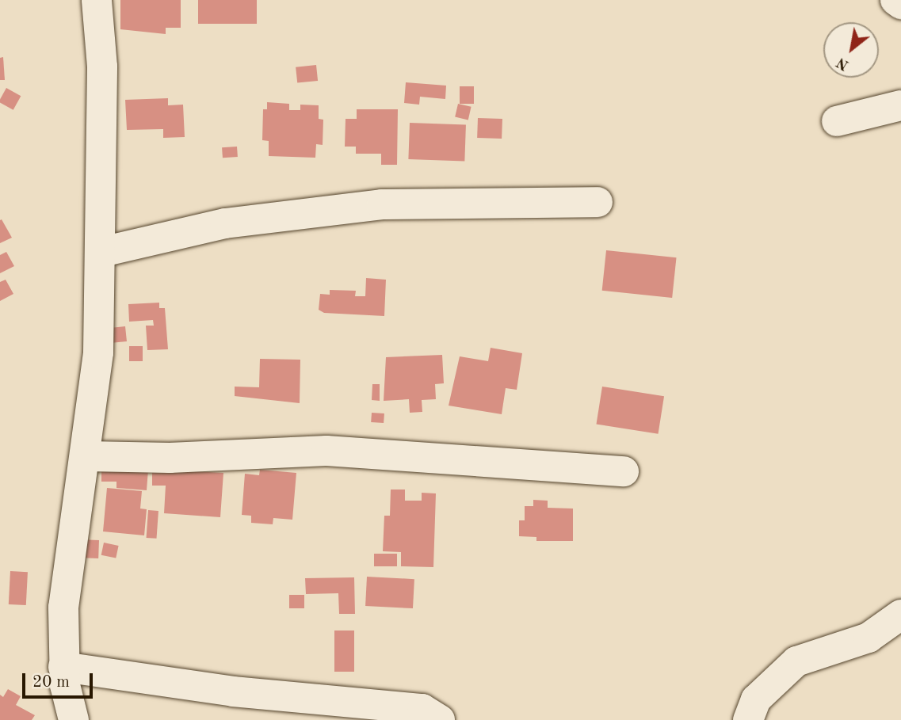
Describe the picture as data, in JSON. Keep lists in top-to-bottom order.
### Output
{
  "scale_bar": "20 m",
  "north": "bottom left"
}
